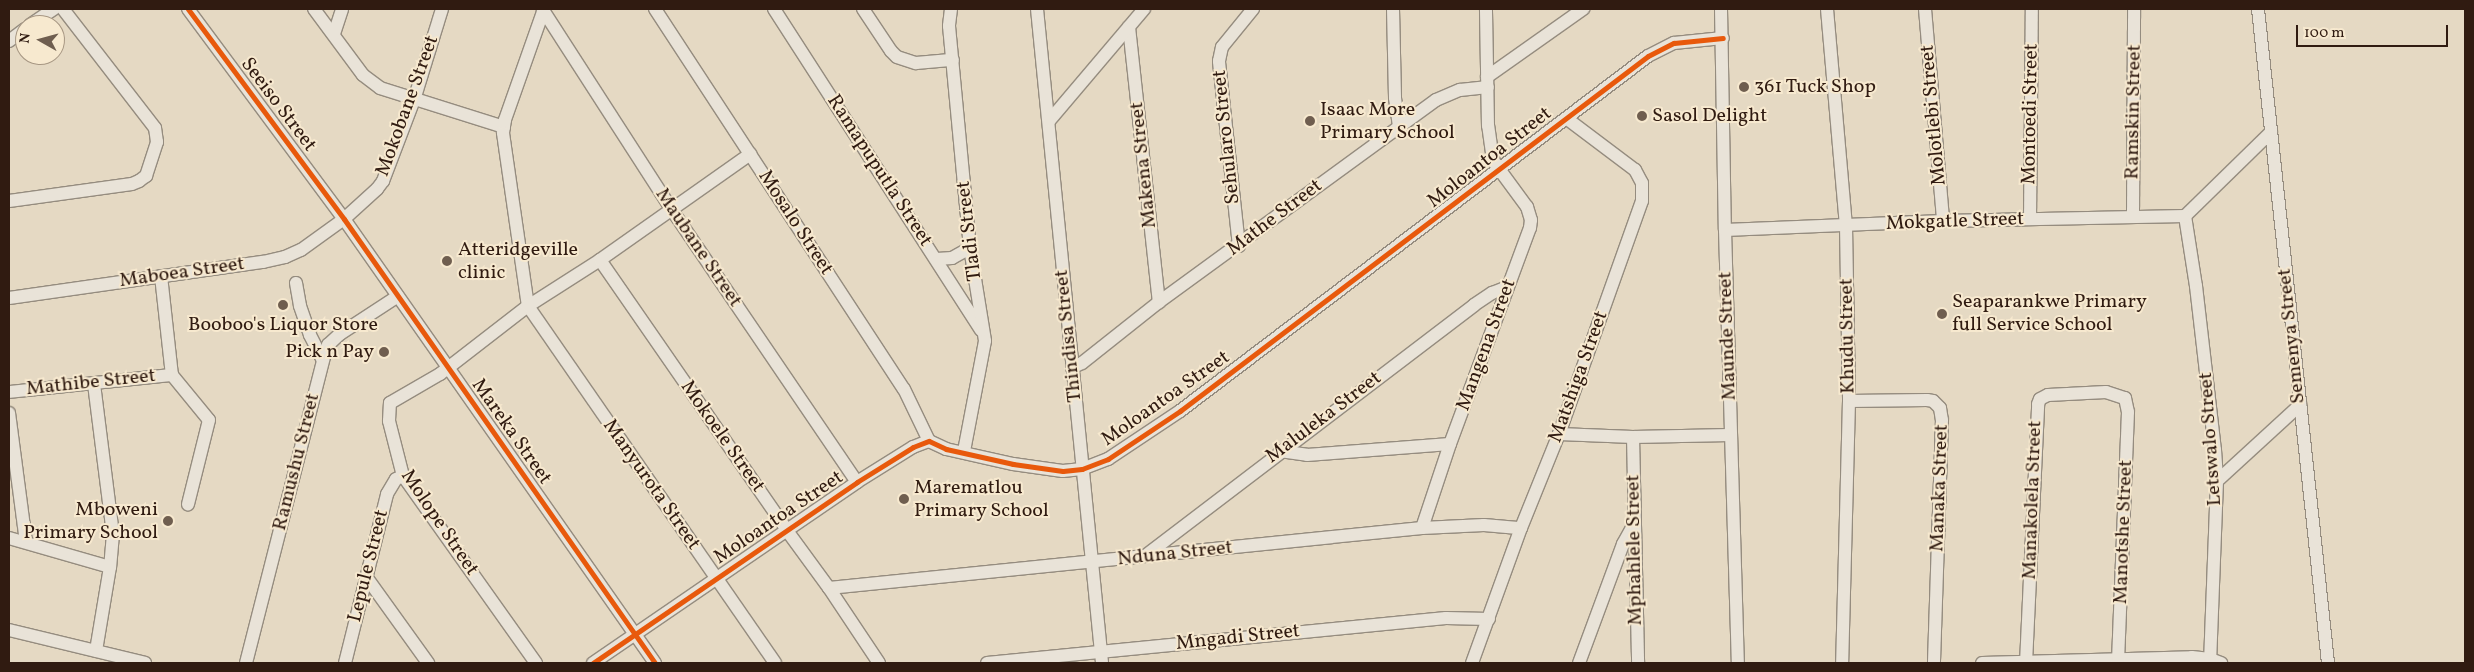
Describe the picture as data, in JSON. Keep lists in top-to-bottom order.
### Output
{
  "streets": {
    "street": [
      "Seeiso Street",
      "Mokobane Street",
      "Ramskin Street",
      "Montoedi Street",
      "Molotlebi Street",
      "Sehularo Street",
      "Moloantoa Street",
      "Makena Street",
      "Ramapuputla Street",
      "Mathe Street",
      "Mokgatle Street",
      "Mosalo Street",
      "Tladi Street",
      "Maubane Street",
      "Maboea Street",
      "Thindisa Street",
      "Maunde Street",
      "Khudu Street",
      "Semenya Street",
      "Mangena Street",
      "Matshiga Street",
      "Mathibe Street",
      "Maluleka Street",
      "Mareka Street",
      "Mokoele Street",
      "Letswalo Street",
      "Ramushu Street",
      "Manyurota Street",
      "Manaka Street",
      "Manakolela Street",
      "Molope Street",
      "Manotshe Street",
      "Mphahlele Street",
      "Nduna Street",
      "Lepule Street",
      "Mngadi Street"
    ]
  },
  "crossings": [
    ["Seeiso Street", "Mokobane Street"],
    ["Seeiso Street", "Maboea Street"],
    ["Seeiso Street", "Mareka Street"],
    ["Mokobane Street", "Maboea Street"],
    ["Mokobane Street", "Mareka Street"],
    ["Ramskin Street", "Mokgatle Street"],
    ["Montoedi Street", "Mokgatle Street"],
    ["Molotlebi Street", "Mokgatle Street"],
    ["Sehularo Street", "Mathe Street"],
    ["Moloantoa Street", "Mosalo Street"],
    ["Moloantoa Street", "Tladi Street"],
    ["Moloantoa Street", "Maubane Street"],
    ["Moloantoa Street", "Thindisa Street"],
    ["Moloantoa Street", "Maunde Street"],
    ["Moloantoa Street", "Mangena Street"],
    ["Moloantoa Street", "Matshiga Street"],
    ["Moloantoa Street", "Mareka Street"],
    ["Moloantoa Street", "Mokoele Street"],
    ["Moloantoa Street", "Manyurota Street"],
    ["Makena Street", "Mathe Street"],
    ["Ramapuputla Street", "Tladi Street"],
    ["Mathe Street", "Thindisa Street"],
    ["Mokgatle Street", "Maunde Street"],
    ["Mokgatle Street", "Khudu Street"],
    ["Mokgatle Street", "Letswalo Street"],
    ["Maboea Street", "Mareka Street"],
    ["Thindisa Street", "Nduna Street"],
    ["Thindisa Street", "Mngadi Street"],
    ["Khudu Street", "Manaka Street"],
    ["Mangena Street", "Maluleka Street"],
    ["Mangena Street", "Nduna Street"],
    ["Matshiga Street", "Nduna Street"],
    ["Matshiga Street", "Mngadi Street"],
    ["Maluleka Street", "Nduna Street"],
    ["Mareka Street", "Ramushu Street"],
    ["Mareka Street", "Molope Street"],
    ["Mokoele Street", "Nduna Street"],
    ["Manakolela Street", "Manotshe Street"],
    ["Molope Street", "Lepule Street"]
  ],
  "places": [
    "361 Tuck Shop",
    "Sasol Delight",
    "Isaac More Primary School",
    "Atteridgeville clinic",
    "Booboo's Liquor Store",
    "Seaparankwe Primary full Service School",
    "Pick n Pay",
    "Marematlou Primary School",
    "Mboweni Primary School"
  ],
  "scale_bar": "100 m",
  "north": "left"
}
